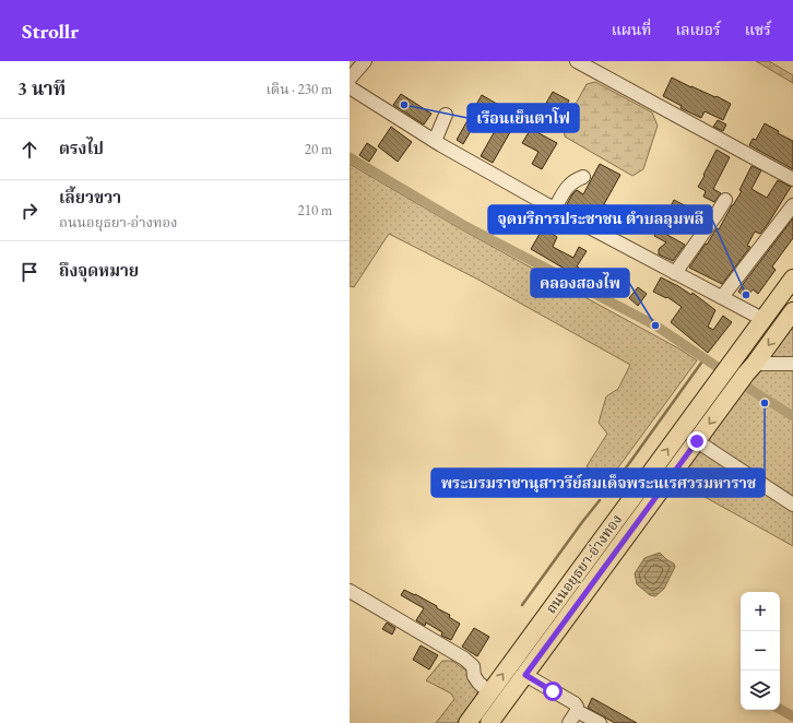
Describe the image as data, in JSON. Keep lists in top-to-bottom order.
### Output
{
  "streets": {
    "main road": ["ถนนอยุธยา-อ่างทอง"]
  },
  "places": [
    "เรือนเย็นตาโฟ",
    "จุดบริการประชาชน ตำบลลุมพลี",
    "คลองสองไพ",
    "พระบรมราชานุสาวรีย์สมเด็จพระนเรศวรมหาราช"
  ],
  "page": {
    "header": "Strollr",
    "nav": ["แผนที่", "เลเยอร์", "แชร์"],
    "heading": ["3 นาที", "เดิน · 230 m"],
    "list": [
      ["ตรงไป", "20 m"],
      ["เลี้ยวขวา", "ถนนอยุธยา-อ่างทอง", "210 m"],
      "ถึงจุดหมาย"
    ],
    "map_buttons": ["+", "−"]
  }
}
